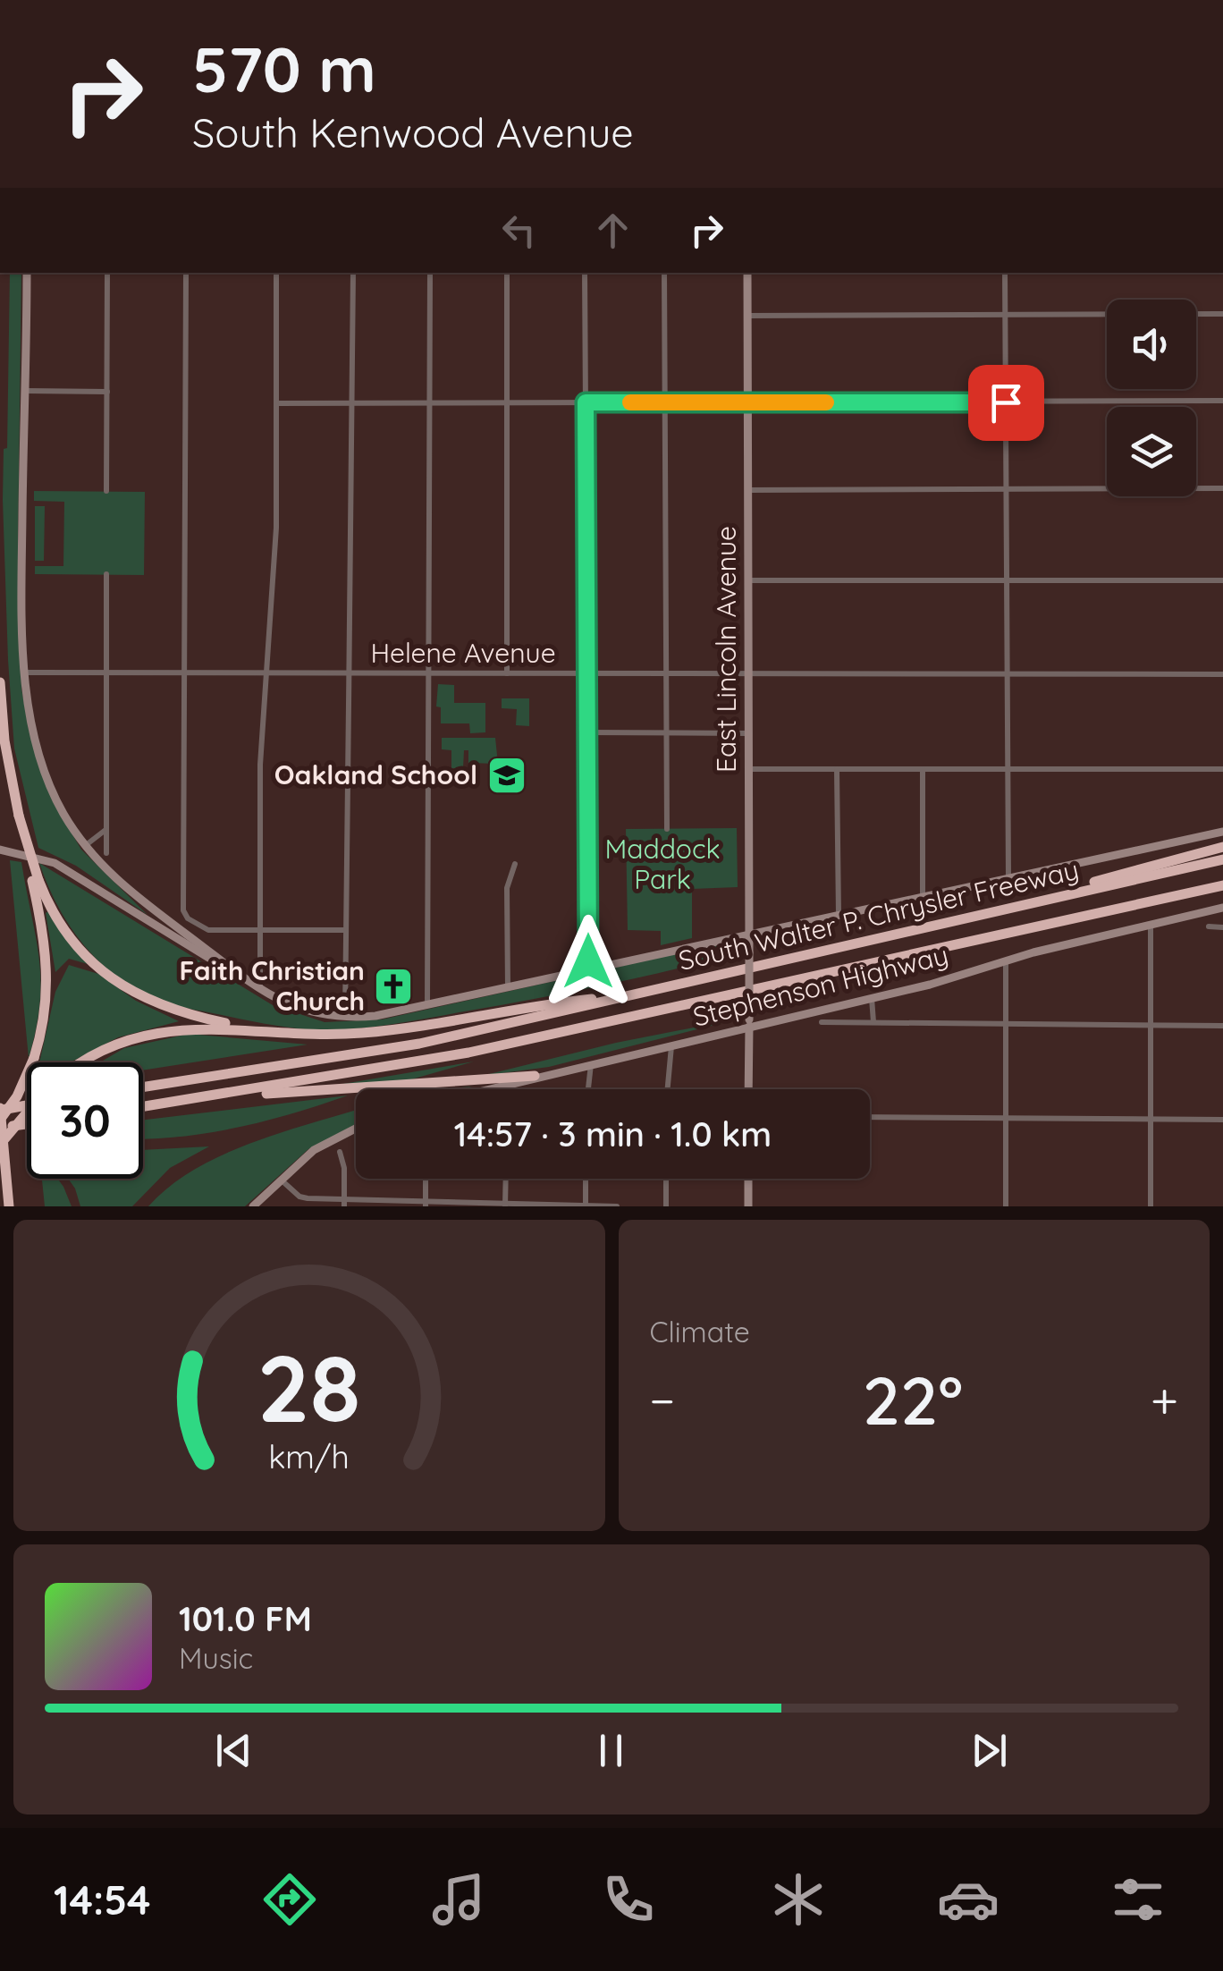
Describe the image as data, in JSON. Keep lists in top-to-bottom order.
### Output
{
  "streets": {
    "highway": ["South Walter P. Chrysler Freeway"],
    "main road": ["East Lincoln Avenue", "Stephenson Highway"],
    "street": ["Helene Avenue"]
  },
  "crossings": [
    ["East Lincoln Avenue", "Helene Avenue"],
    ["East Lincoln Avenue", "Stephenson Highway"]
  ],
  "parks": ["Maddock Park"],
  "places": {
    "school or university": ["Oakland School"],
    "church": ["Faith Christian Church"]
  },
  "page": {
    "turn": ["570 m", "South Kenwood Avenue"],
    "limit": "30",
    "trip": "14:57 · 3 min · 1.0 km",
    "tile": "Climate",
    "heat": ["−", "22°", "+"],
    "song": ["101.0 FM", "Music"],
    "tabs": "14:54",
    "gauge": ["28", "km/h"]
  }
}
